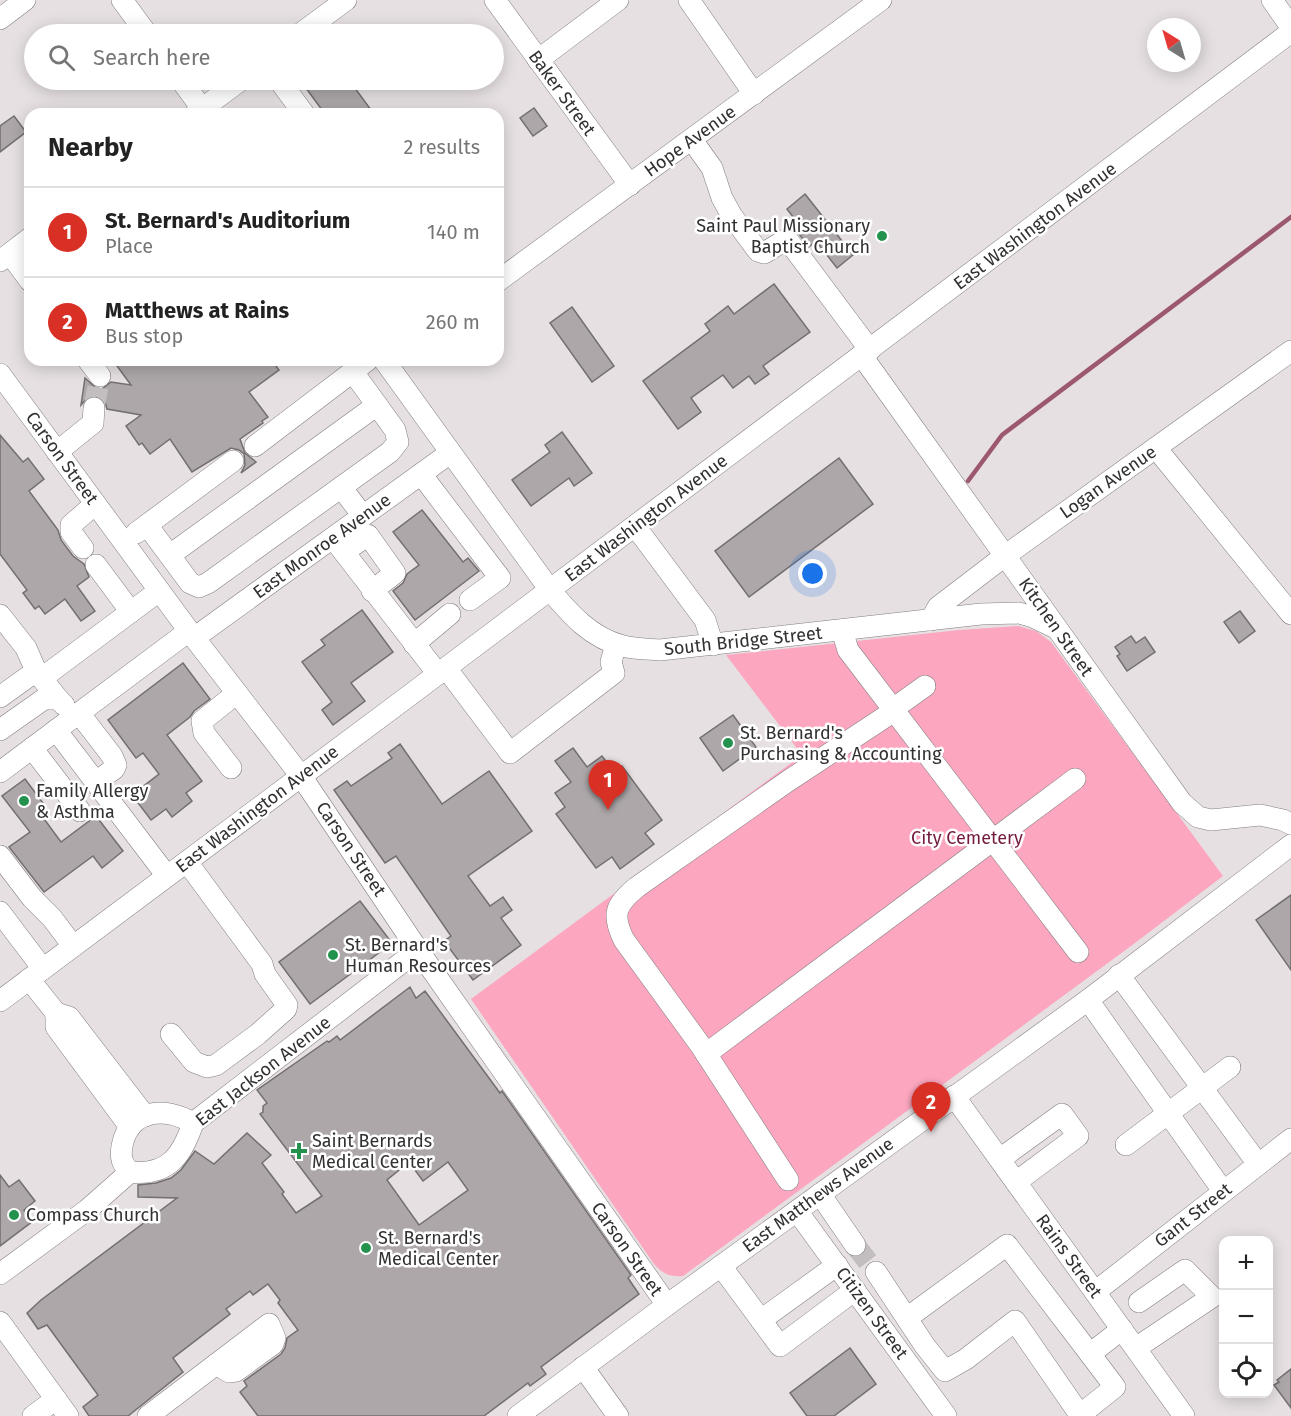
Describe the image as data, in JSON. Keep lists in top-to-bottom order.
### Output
{
  "streets": {
    "street": [
      "Baker Street",
      "Hope Avenue",
      "East Washington Avenue",
      "Carson Street",
      "Logan Avenue",
      "East Monroe Avenue",
      "Kitchen Street",
      "South Bridge Street",
      "East Jackson Avenue",
      "East Matthews Avenue",
      "Gant Street",
      "Rains Street",
      "Citizen Street"
    ]
  },
  "crossings": [
    ["Baker Street", "Hope Avenue"],
    ["Hope Avenue", "Kitchen Street"],
    ["East Washington Avenue", "Carson Street"],
    ["East Washington Avenue", "Kitchen Street"],
    ["East Washington Avenue", "South Bridge Street"],
    ["Carson Street", "East Monroe Avenue"],
    ["Carson Street", "East Jackson Avenue"],
    ["Carson Street", "East Matthews Avenue"],
    ["Logan Avenue", "Kitchen Street"],
    ["Logan Avenue", "South Bridge Street"],
    ["East Monroe Avenue", "South Bridge Street"],
    ["Kitchen Street", "South Bridge Street"],
    ["East Matthews Avenue", "Rains Street"],
    ["East Matthews Avenue", "Citizen Street"],
    ["Gant Street", "Rains Street"]
  ],
  "parks": ["City Cemetery"],
  "places": {
    "other": [
      "Saint Paul Missionary Baptist Church",
      "St. Bernard's Purchasing & Accounting",
      "Family Allergy & Asthma",
      "St. Bernard's Human Resources",
      "Compass Church",
      "St. Bernard's Medical Center"
    ],
    "health": ["Saint Bernards Medical Center"]
  },
  "north": "top left",
  "page": {
    "search": "Search here",
    "heading": ["Nearby", "2 results"],
    "list": [
      {
        "mark": "1",
        "name": "St. Bernard's Auditorium",
        "note": "Place",
        "value": "140 m"
      },
      {
        "mark": "2",
        "name": "Matthews at Rains",
        "note": "Bus stop",
        "value": "260 m"
      }
    ],
    "pins": ["1", "2"],
    "map_buttons": ["+", "−"]
  }
}
